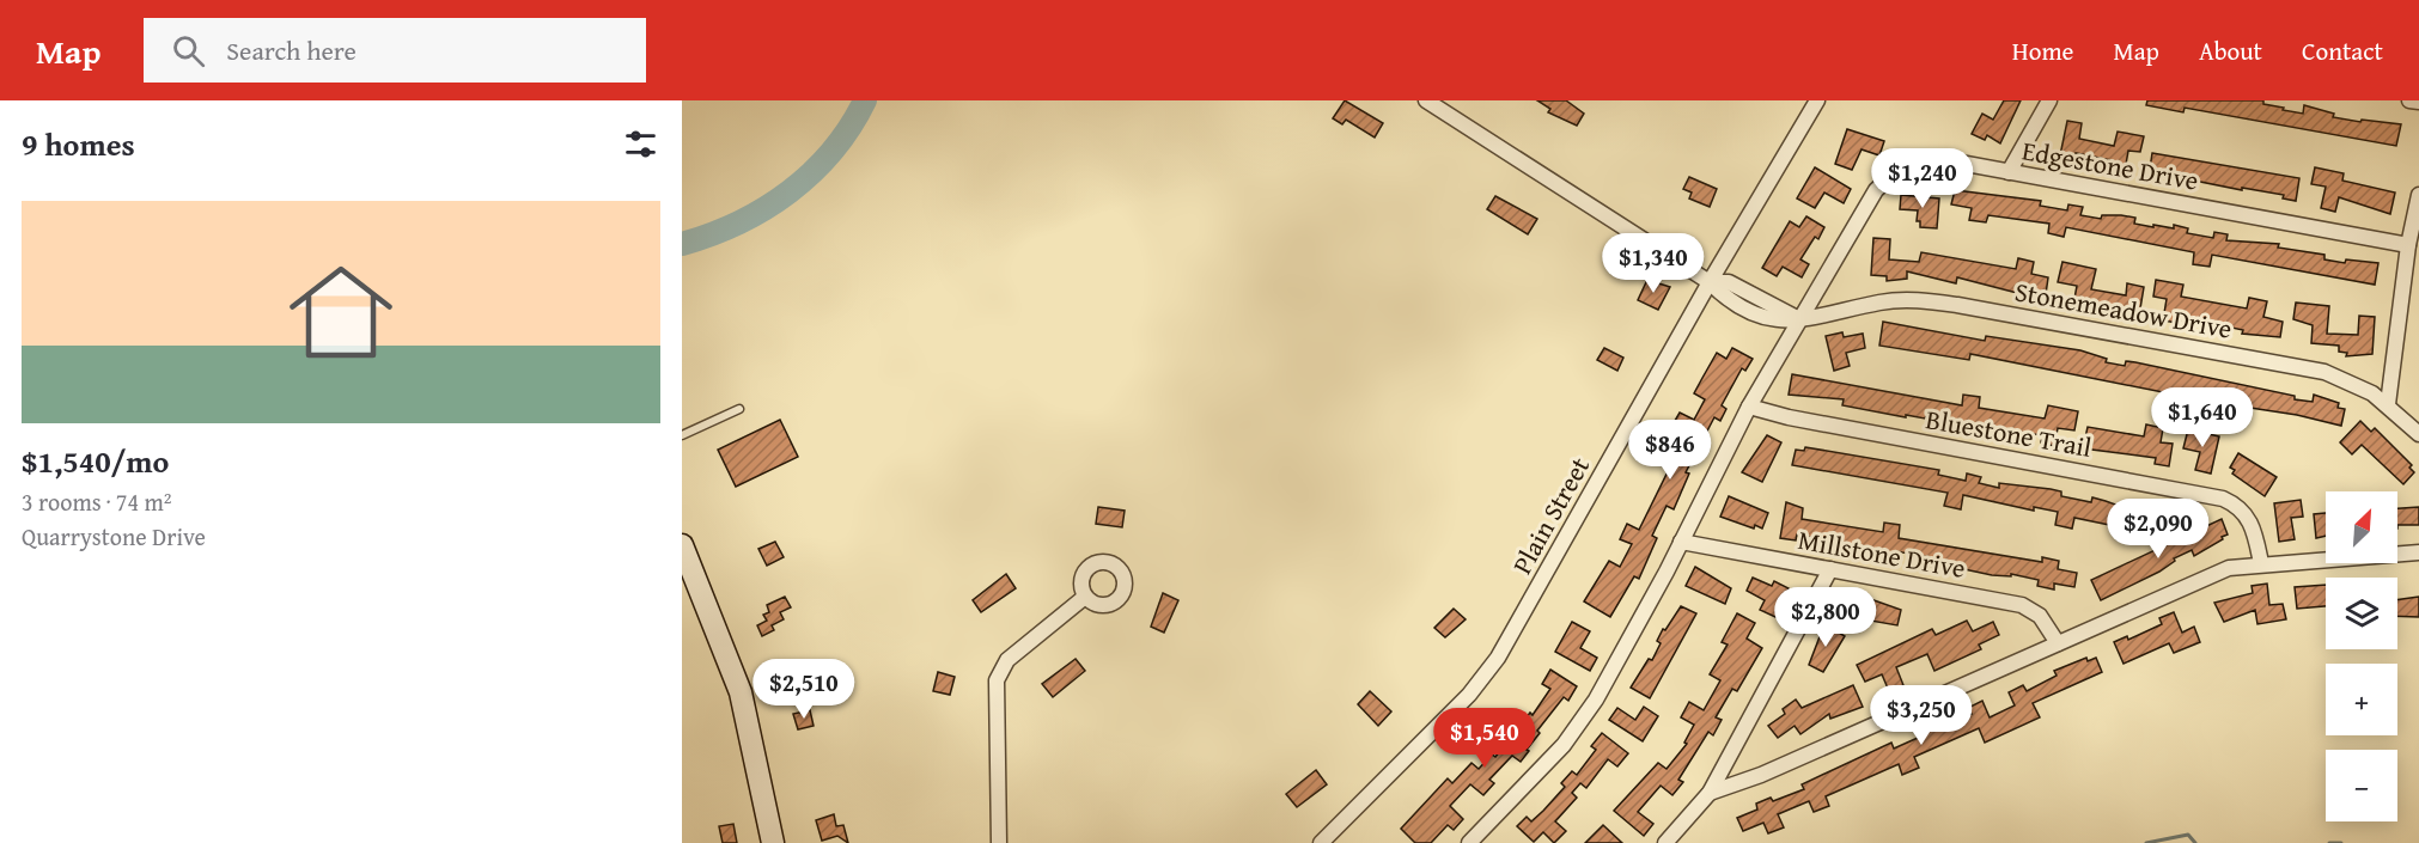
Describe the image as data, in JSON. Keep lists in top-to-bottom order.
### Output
{
  "streets": {
    "street": [
      "Edgestone Drive",
      "Stonemeadow Drive",
      "Bluestone Trail",
      "Plain Street",
      "Millstone Drive"
    ]
  },
  "crossings": [
    ["Edgestone Drive", "Stonemeadow Drive"],
    ["Edgestone Drive", "Bluestone Trail"],
    ["Edgestone Drive", "Millstone Drive"]
  ],
  "north": "top right",
  "page": {
    "header": "Map",
    "search": "Search here",
    "nav": [
      "Home",
      "Map",
      "About",
      "Contact"
    ],
    "heading": "9 homes",
    "price": [
      "$1,240",
      "$1,340",
      "$1,640",
      "$846",
      "$2,090",
      "$2,800",
      "$2,510",
      "$3,250",
      "$1,540"
    ],
    "list": [
      {
        "name": "$1,540/mo",
        "note": "3 rooms · 74 m² · Quarrystone Drive"
      }
    ],
    "map_buttons": ["+", "−"]
  }
}
